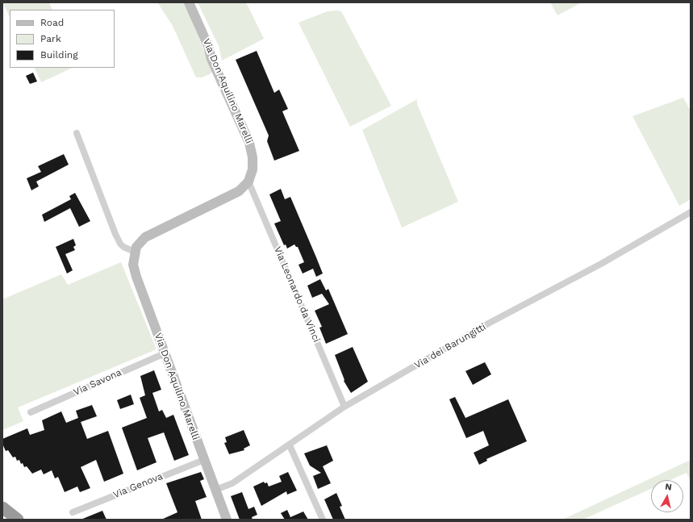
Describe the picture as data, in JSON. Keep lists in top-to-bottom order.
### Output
{
  "streets": {
    "street": [
      "Via Don Aquilino Marelli",
      "Via Leonardo da Vinci",
      "Via dei Barungitti",
      "Via Savona",
      "Via Genova"
    ]
  },
  "crossings": [
    ["Via Don Aquilino Marelli", "Via Leonardo da Vinci"],
    ["Via Don Aquilino Marelli", "Via dei Barungitti"],
    ["Via Don Aquilino Marelli", "Via Savona"],
    ["Via Don Aquilino Marelli", "Via Genova"],
    ["Via Leonardo da Vinci", "Via dei Barungitti"]
  ],
  "legend": ["Road", "Park", "Building"],
  "north": "top"
}
